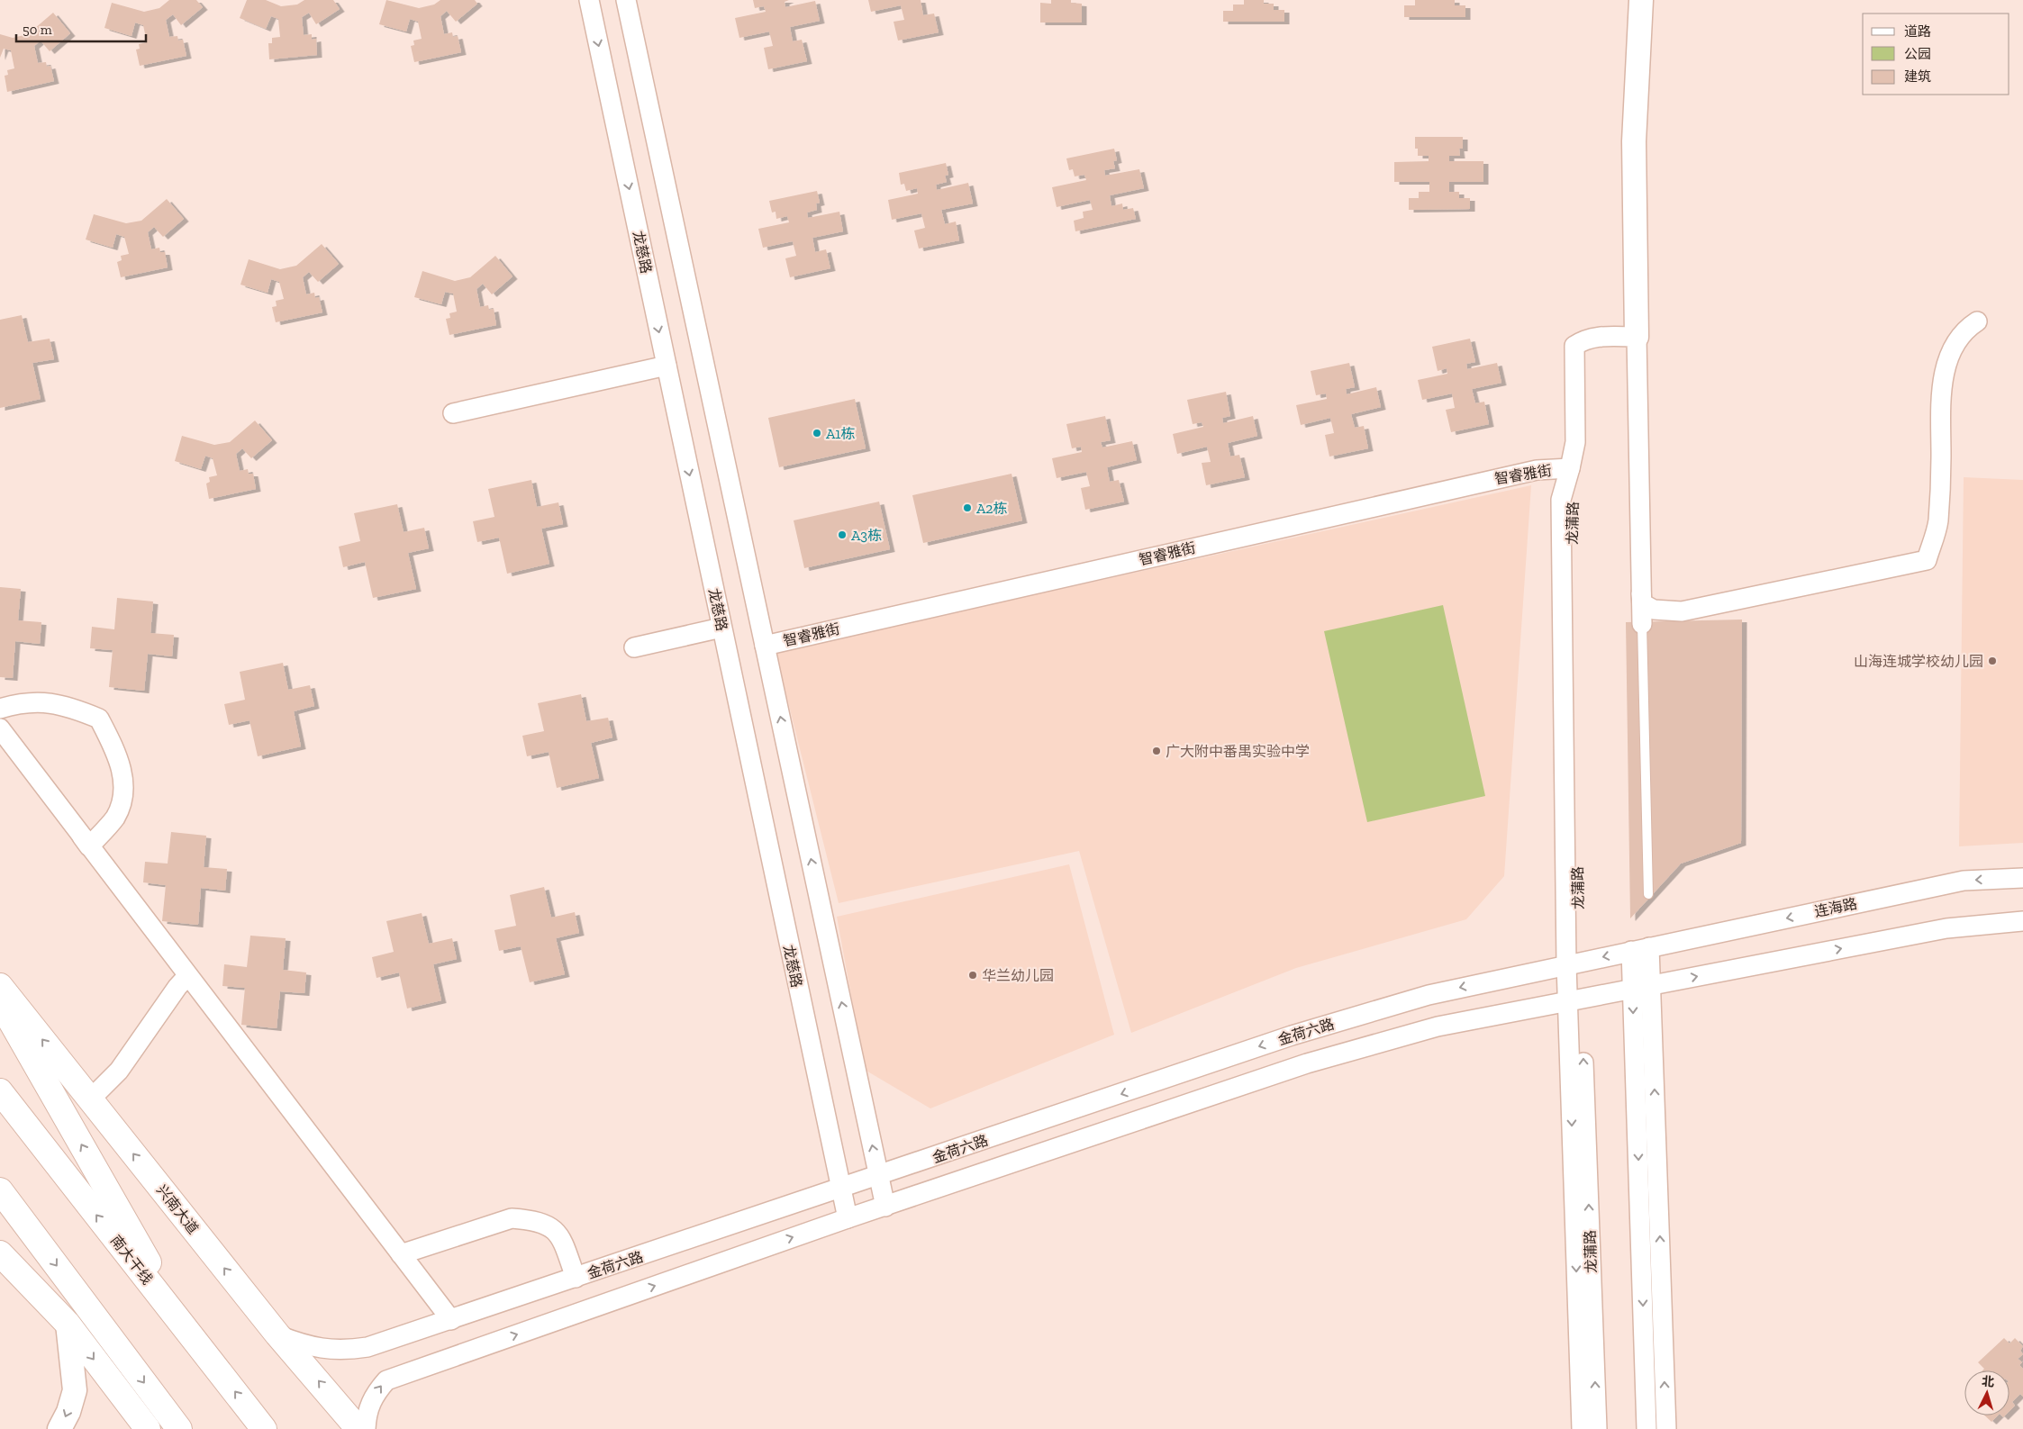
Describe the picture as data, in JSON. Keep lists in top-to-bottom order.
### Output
{
  "streets": {
    "main road": ["兴南大道", "南大干线"],
    "street": [
      "龙慈路",
      "智睿雅街",
      "龙蒲路",
      "连海路",
      "金荷六路"
    ]
  },
  "crossings": [
    ["龙慈路", "金荷六路"],
    ["智睿雅街", "龙蒲路"],
    ["龙蒲路", "金荷六路"],
    ["连海路", "金荷六路"],
    ["金荷六路", "兴南大道"]
  ],
  "places": [
    "A1栋",
    "A2栋",
    "A3栋",
    "山海连城学校幼儿园",
    "广大附中番禺实验中学",
    "华兰幼儿园"
  ],
  "legend": ["道路", "公园", "建筑"],
  "scale_bar": "50 m",
  "north": "top"
}
